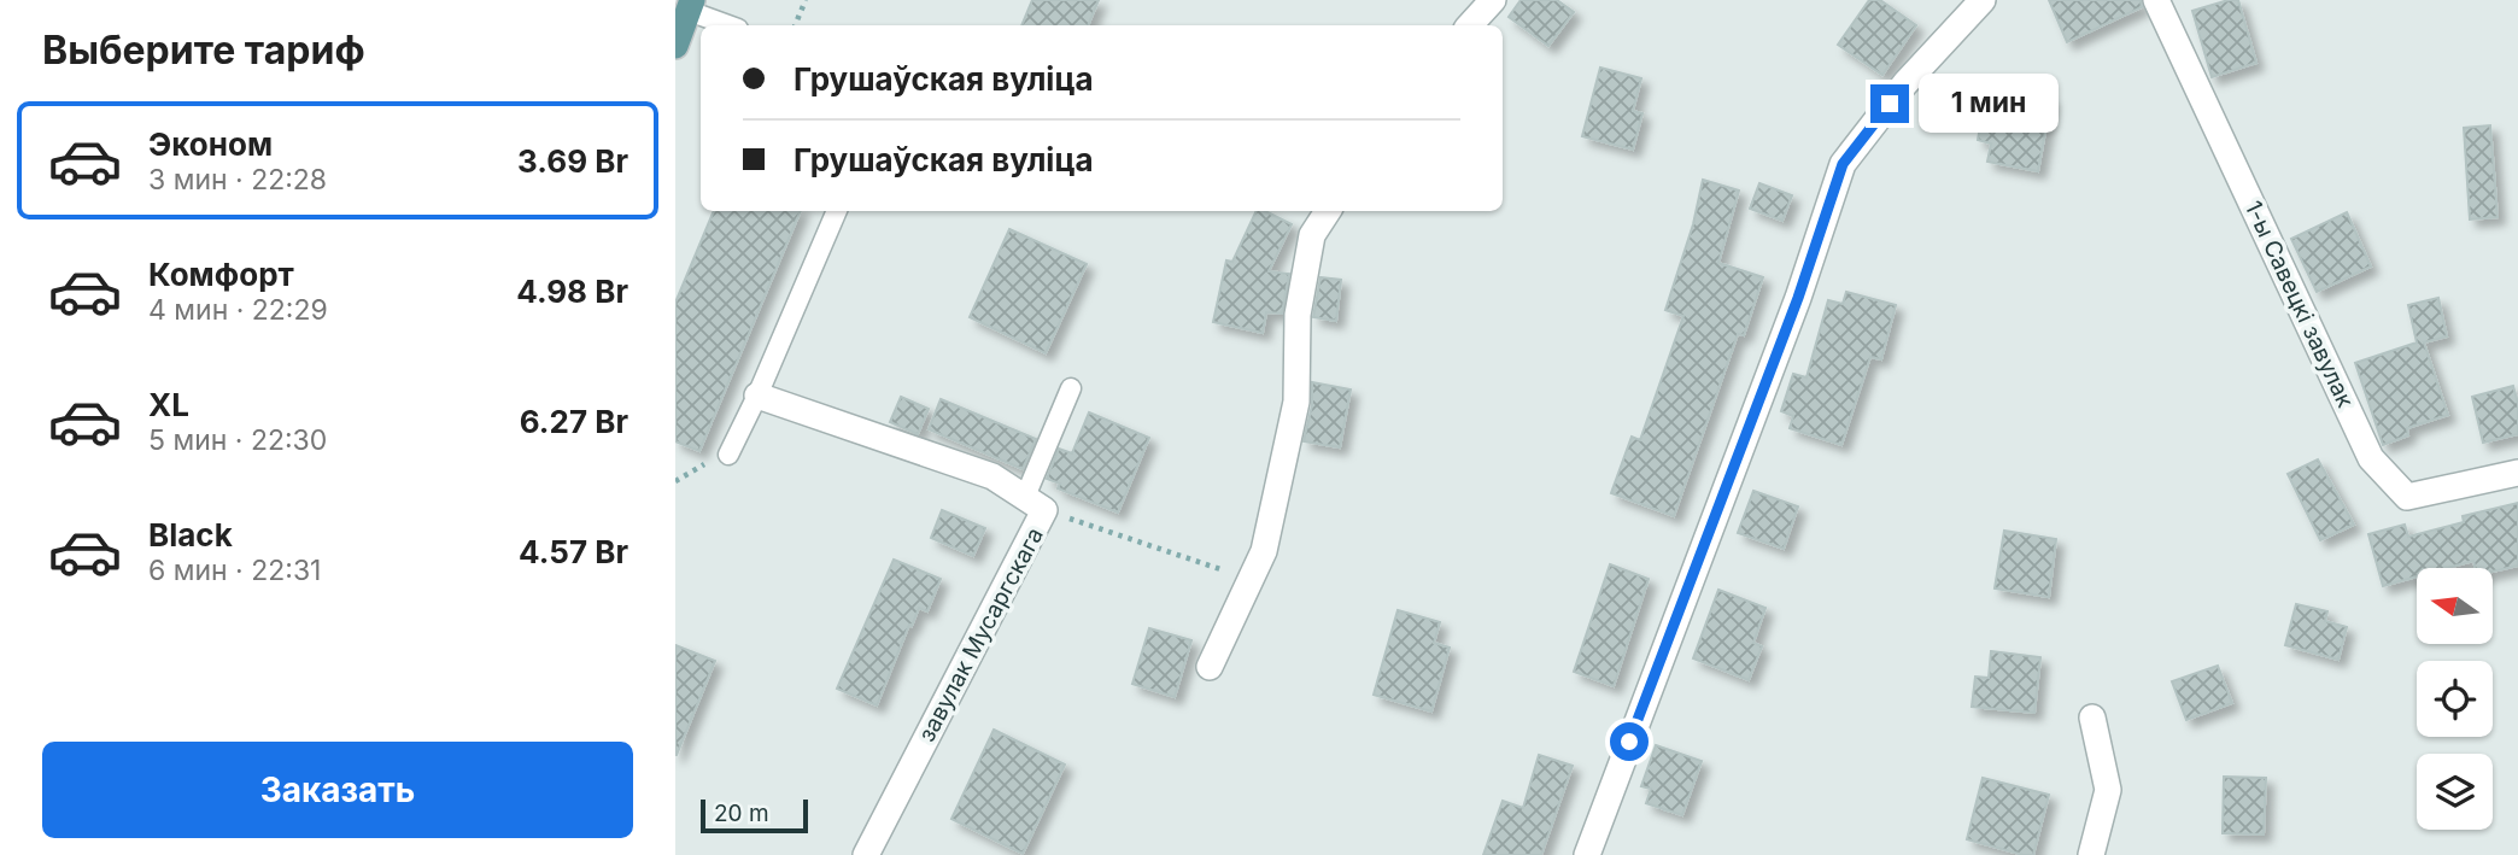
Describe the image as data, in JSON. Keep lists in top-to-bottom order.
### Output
{
  "streets": {
    "street": ["1-ы Савецкі завулак", "завулак Мусаргскага"]
  },
  "scale_bar": "20 m",
  "north": "left",
  "page": {
    "heading": "Выберите тариф",
    "banner": ["Грушаўская вуліца", "Грушаўская вуліца"],
    "bubble": "1 мин",
    "list": [
      {
        "name": "Эконом",
        "note": "3 мин · 22:28",
        "value": "3.69 Br"
      },
      {
        "name": "Комфорт",
        "note": "4 мин · 22:29",
        "value": "4.98 Br"
      },
      {
        "name": "XL",
        "note": "5 мин · 22:30",
        "value": "6.27 Br"
      },
      {
        "name": "Black",
        "note": "6 мин · 22:31",
        "value": "4.57 Br"
      }
    ],
    "buttons": "Заказать",
    "scale": "20 m"
  }
}
